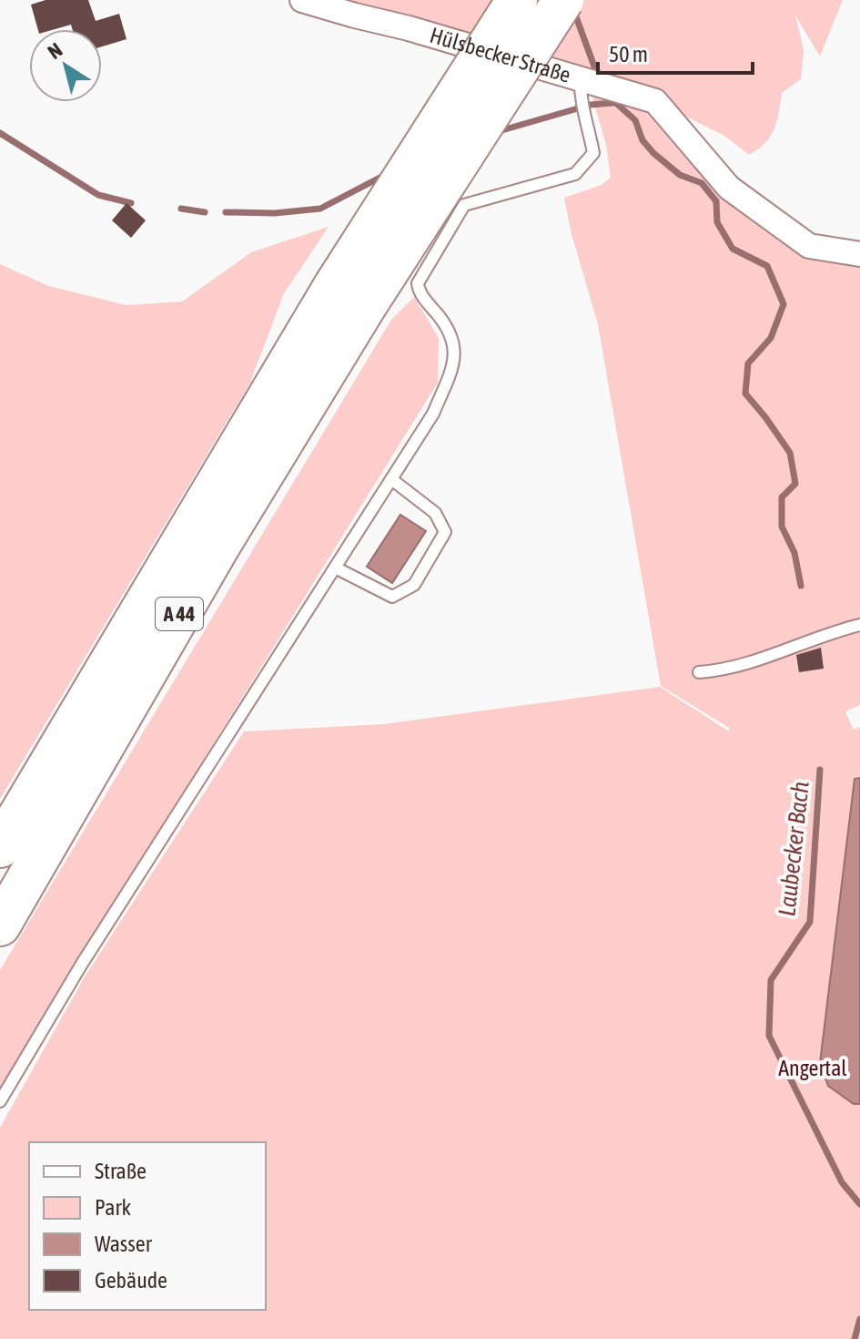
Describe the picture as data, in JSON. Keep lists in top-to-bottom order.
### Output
{
  "streets": {
    "highway": ["A 44"],
    "street": ["Hülsbecker Straße"]
  },
  "water": ["Laubecker Bach"],
  "parks": ["Angertal"],
  "legend": [
    "Straße",
    "Park",
    "Wasser",
    "Gebäude"
  ],
  "scale_bar": "50 m",
  "north": "top left"
}
